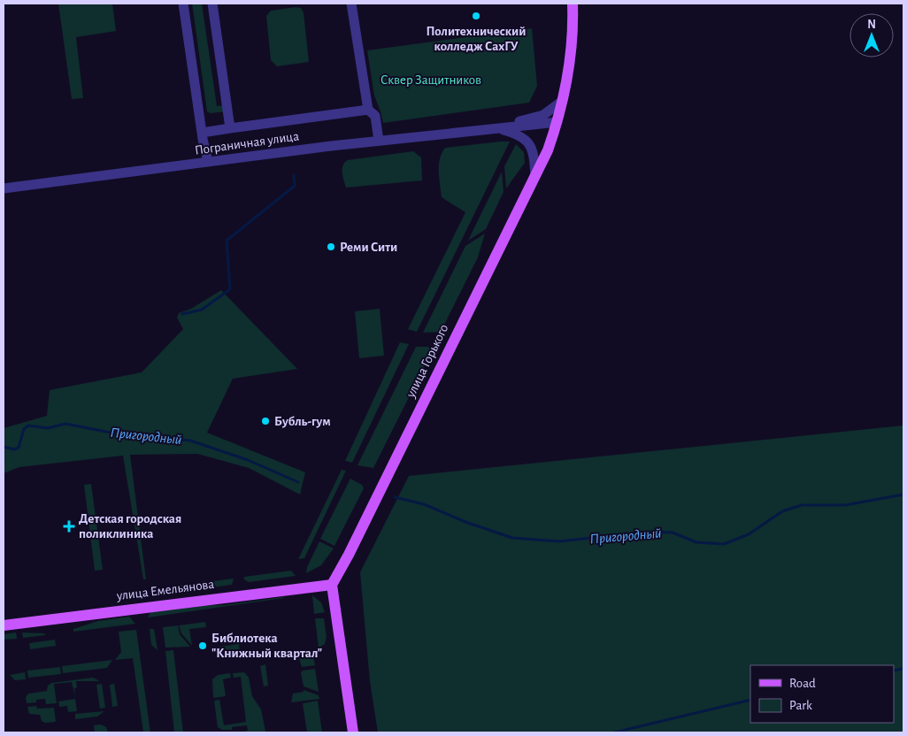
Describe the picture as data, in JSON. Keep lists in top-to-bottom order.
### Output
{
  "streets": {
    "main road": ["улица Горького", "улица Емельянова"],
    "street": ["Пограничная улица"]
  },
  "crossings": [
    ["Пограничная улица", "улица Горького"],
    ["улица Горького", "улица Емельянова"]
  ],
  "water": ["Пригородный"],
  "parks": ["Сквер Защитников"],
  "places": {
    "other": [
      "Политехнический колледж СахГУ",
      "Реми Сити",
      "Бубль-гум",
      "Библиотека \"Книжный квартал\""
    ],
    "health": ["Детская городская поликлиника"]
  },
  "legend": ["Road", "Park"],
  "north": "top"
}
